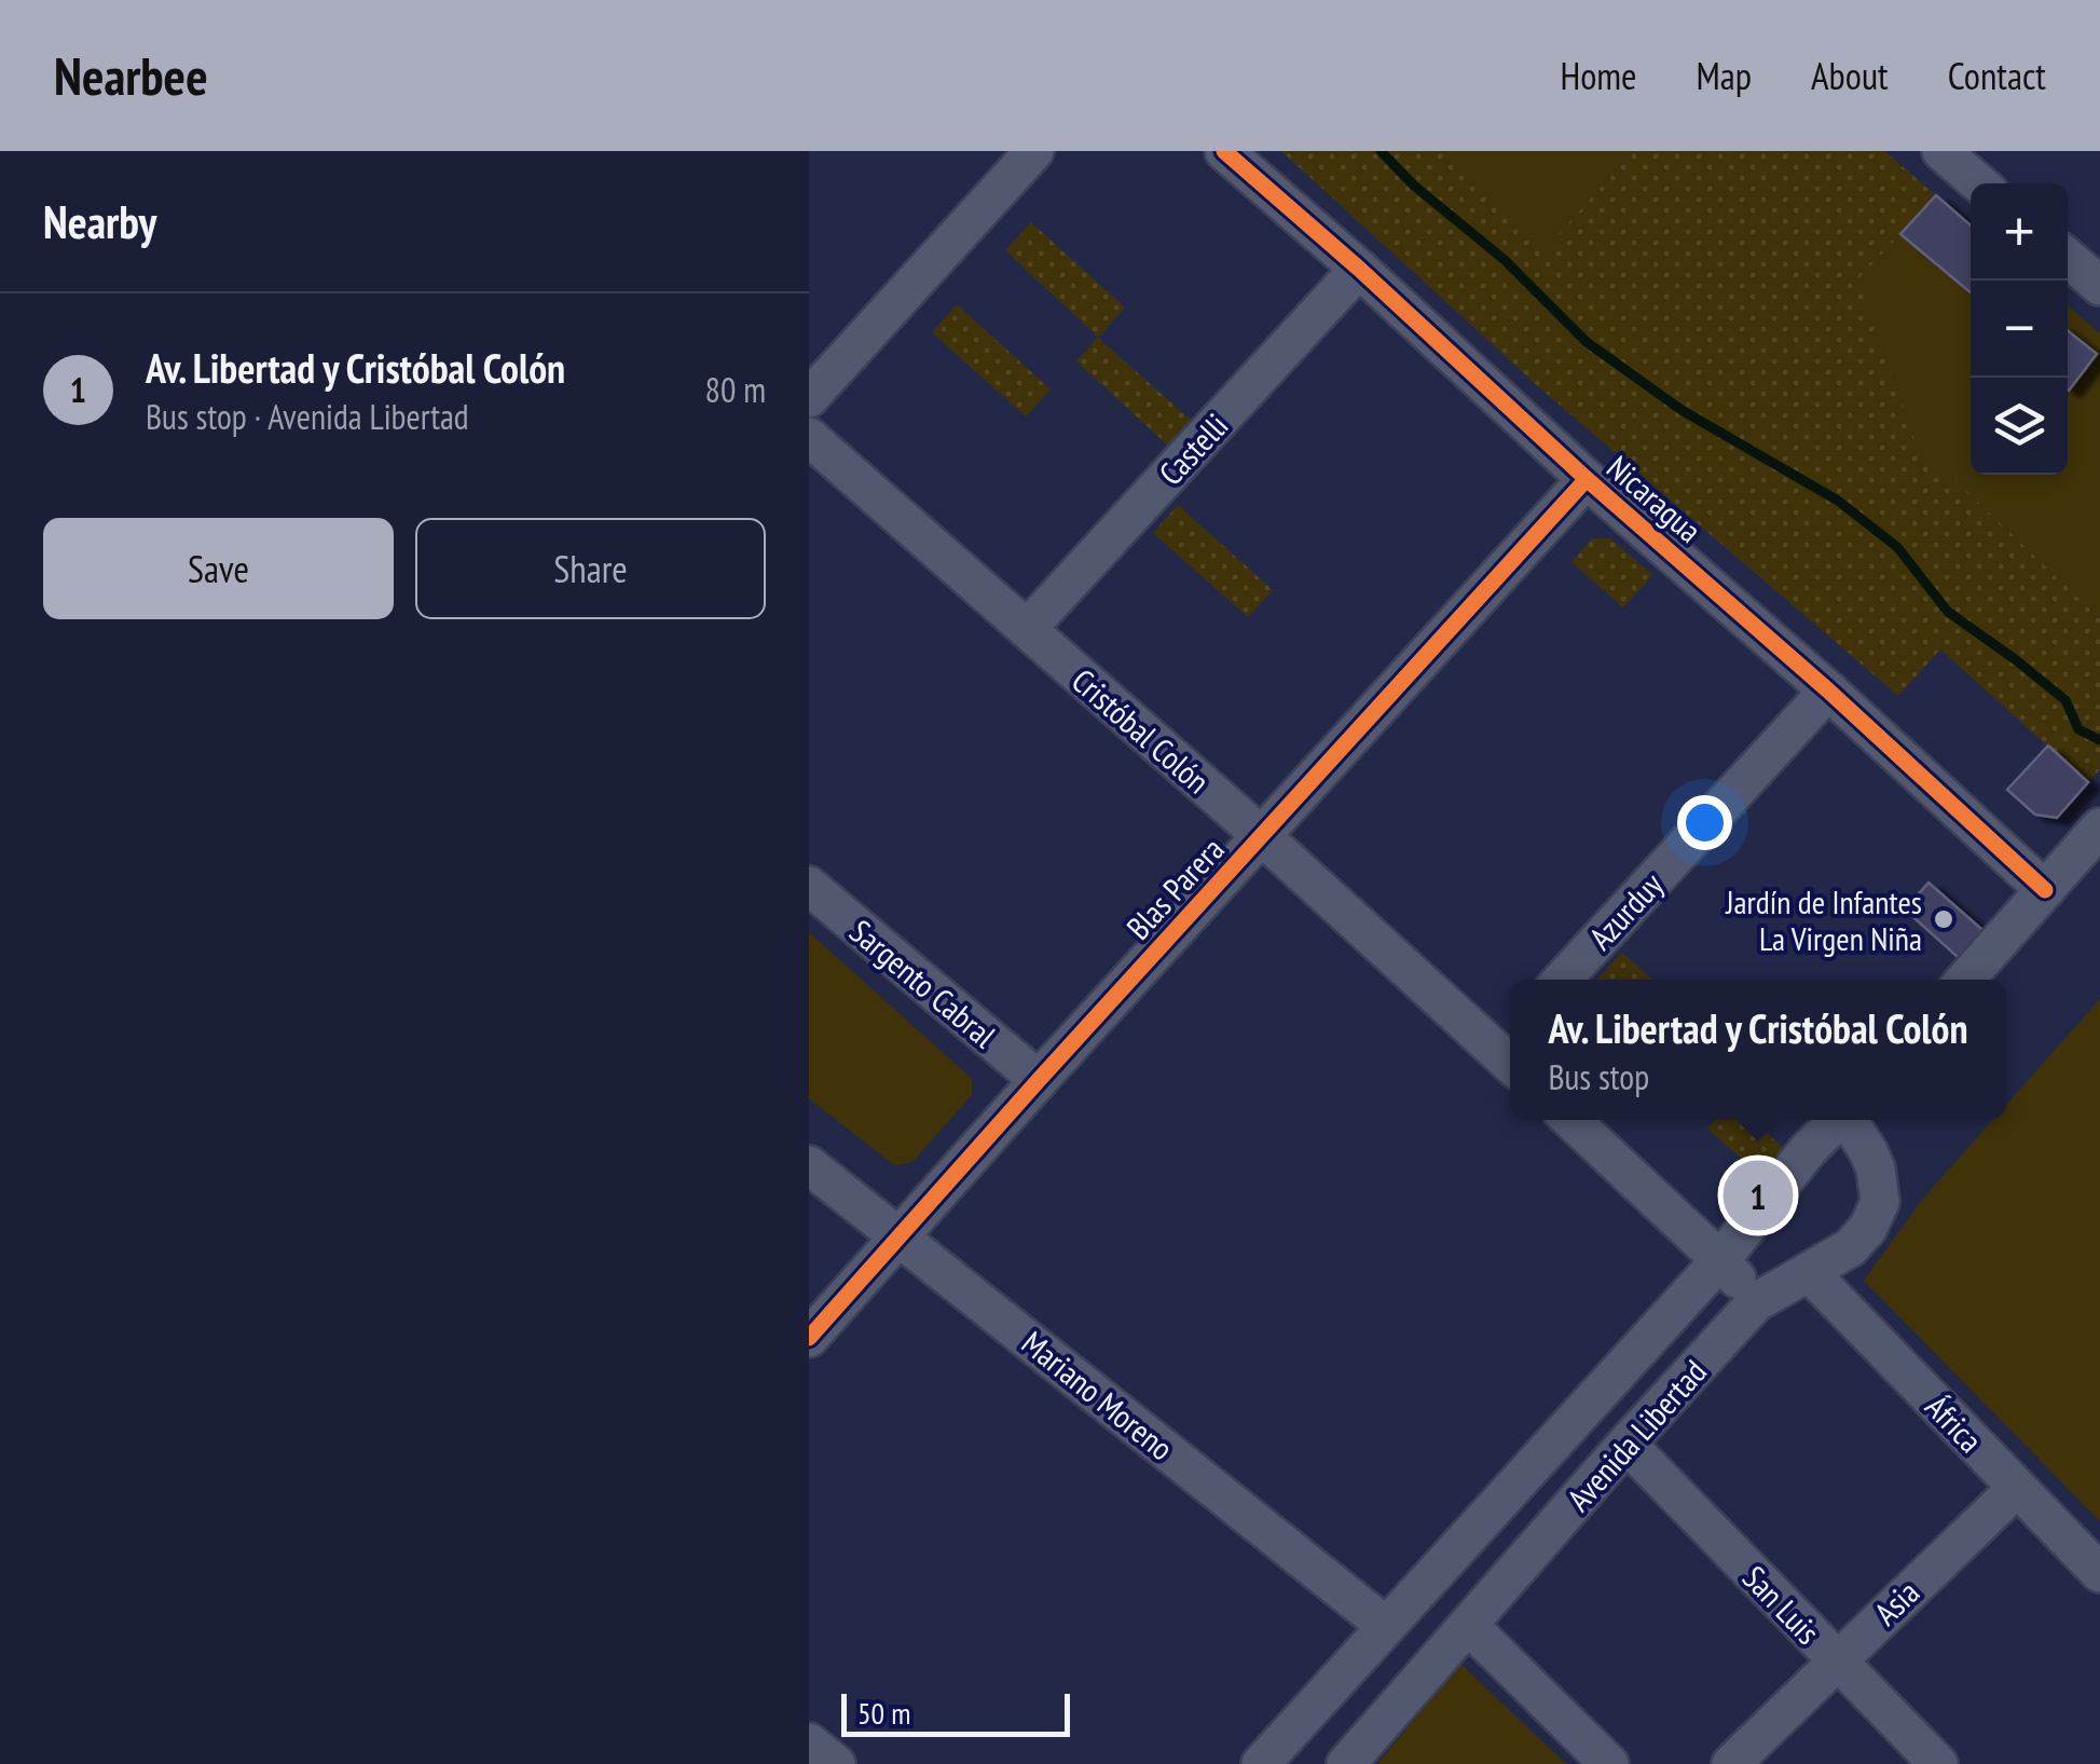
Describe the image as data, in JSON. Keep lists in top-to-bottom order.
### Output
{
  "streets": {
    "street": [
      "Castelli",
      "Nicaragua",
      "Cristóbal Colón",
      "Blas Parera",
      "Azurduy",
      "Sargento Cabral",
      "Mariano Moreno",
      "África",
      "Avenida Libertad",
      "Asia",
      "San Luis"
    ]
  },
  "crossings": [
    ["Castelli", "Nicaragua"],
    ["Castelli", "Cristóbal Colón"],
    ["Nicaragua", "Blas Parera"],
    ["Nicaragua", "Azurduy"],
    ["Cristóbal Colón", "Blas Parera"],
    ["Blas Parera", "Sargento Cabral"],
    ["Blas Parera", "Mariano Moreno"],
    ["Mariano Moreno", "Avenida Libertad"],
    ["África", "Avenida Libertad"],
    ["África", "Asia"],
    ["Avenida Libertad", "San Luis"],
    ["Asia", "San Luis"]
  ],
  "places": ["Jardín de Infantes La Virgen Niña"],
  "scale_bar": "50 m",
  "page": {
    "header": "Nearbee",
    "nav": [
      "Home",
      "Map",
      "About",
      "Contact"
    ],
    "heading": "Nearby",
    "map_buttons": ["+", "−"],
    "list": [
      {
        "mark": "1",
        "name": "Av. Libertad y Cristóbal Colón",
        "note": "Bus stop · Avenida Libertad",
        "value": "80 m"
      }
    ],
    "buttons": ["Save", "Share"],
    "popup": ["Av. Libertad y Cristóbal Colón", "Bus stop"],
    "pins": "1",
    "scale": "50 m"
  }
}
